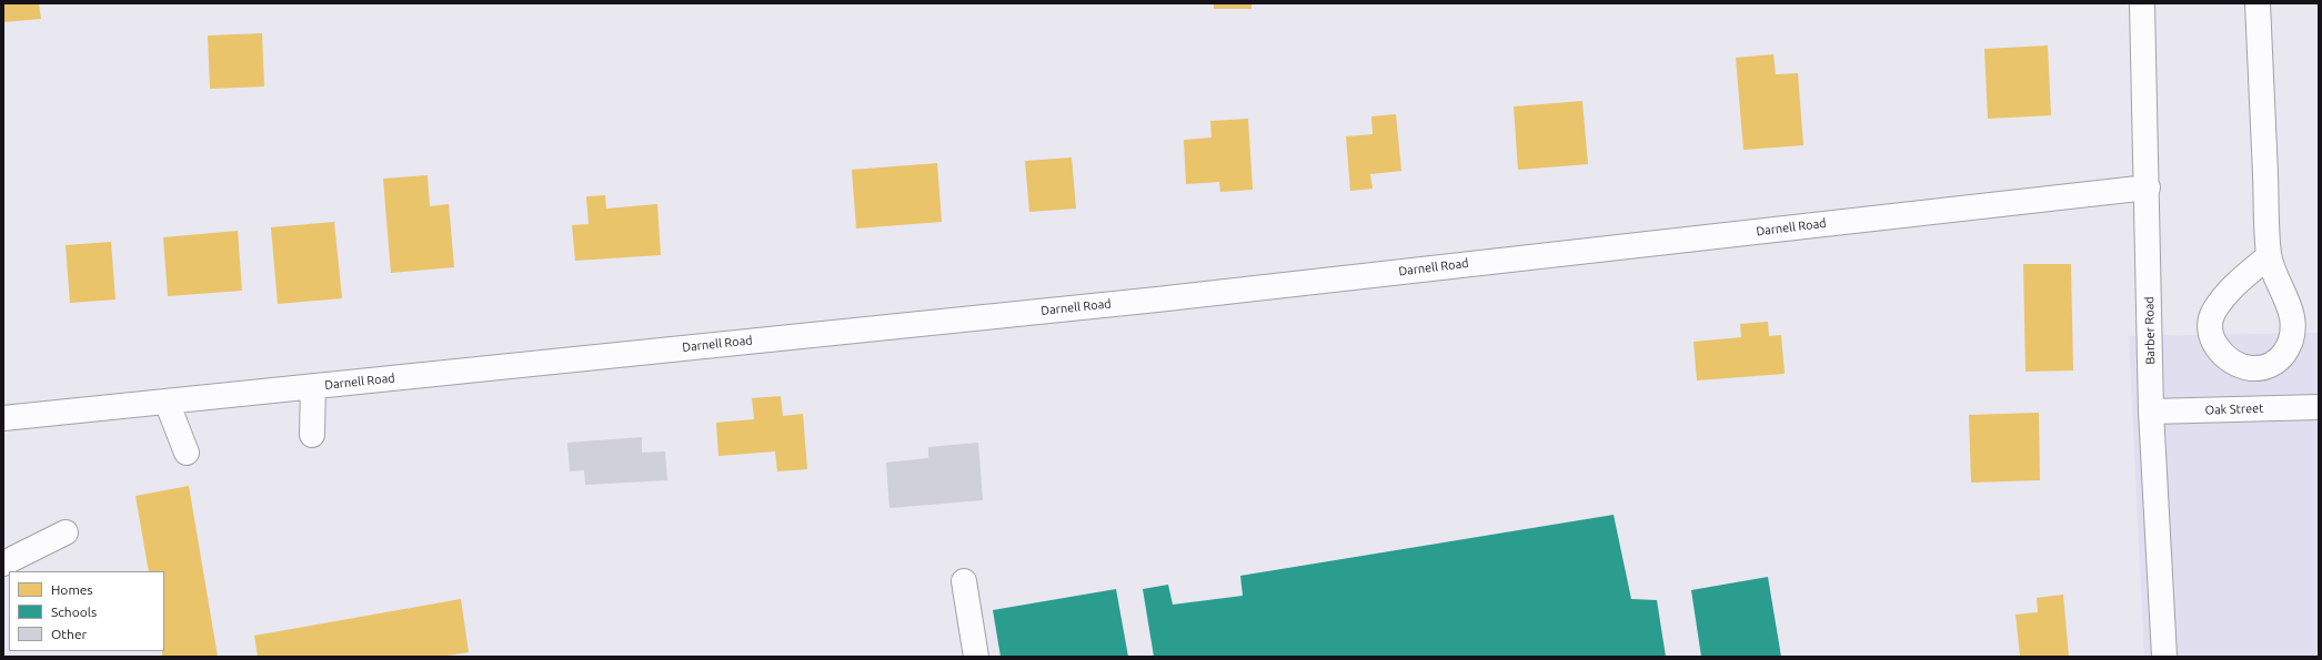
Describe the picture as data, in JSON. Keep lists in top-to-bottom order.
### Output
{
  "streets": {
    "street": ["Darnell Road", "Barber Road", "Oak Street"]
  },
  "crossings": [
    ["Darnell Road", "Barber Road"],
    ["Barber Road", "Oak Street"]
  ],
  "legend": ["Homes", "Schools", "Other"]
}
